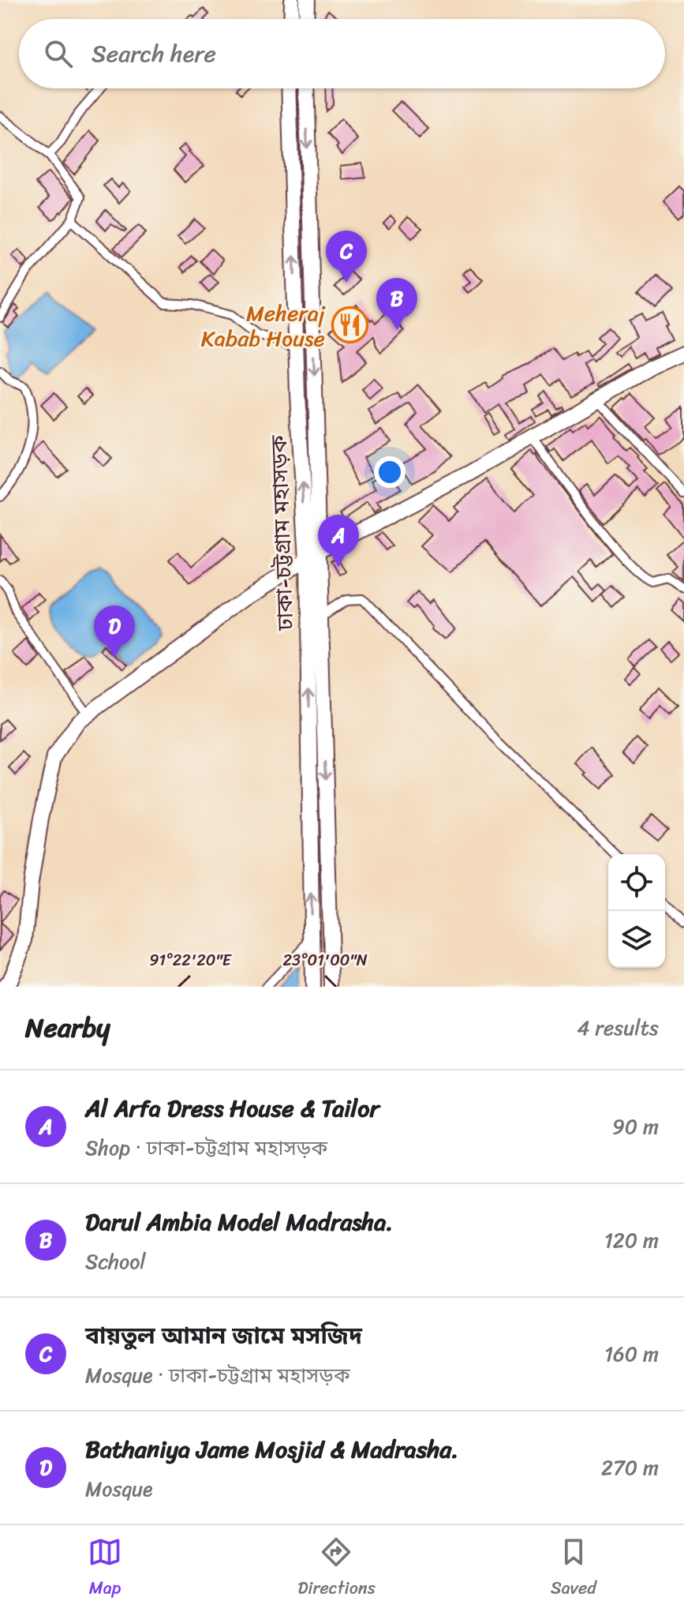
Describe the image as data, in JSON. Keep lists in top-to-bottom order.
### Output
{
  "streets": {
    "highway": ["ঢাকা-চট্টগ্রাম মহাসড়ক"]
  },
  "places": {
    "restaurant": ["Meheraj Kabab House"]
  },
  "page": {
    "search": "Search here",
    "pins": [
      "C",
      "B",
      "A",
      "D"
    ],
    "heading": ["Nearby", "4 results"],
    "list": [
      {
        "mark": "A",
        "name": "Al Arfa Dress House & Tailor",
        "note": "Shop · ঢাকা-চট্টগ্রাম মহাসড়ক",
        "value": "90 m"
      },
      {
        "mark": "B",
        "name": "Darul Ambia Model Madrasha.",
        "note": "School",
        "value": "120 m"
      },
      {
        "mark": "C",
        "name": "বায়তুল আমান জামে মসজিদ",
        "note": "Mosque · ঢাকা-চট্টগ্রাম মহাসড়ক",
        "value": "160 m"
      },
      {
        "mark": "D",
        "name": "Bathaniya Jame Mosjid & Madrasha.",
        "note": "Mosque",
        "value": "270 m"
      }
    ],
    "nav": ["Map", "Directions", "Saved"]
  },
  "coordinates": ["23°01'00\"N", "91°22'20\"E"]
}
